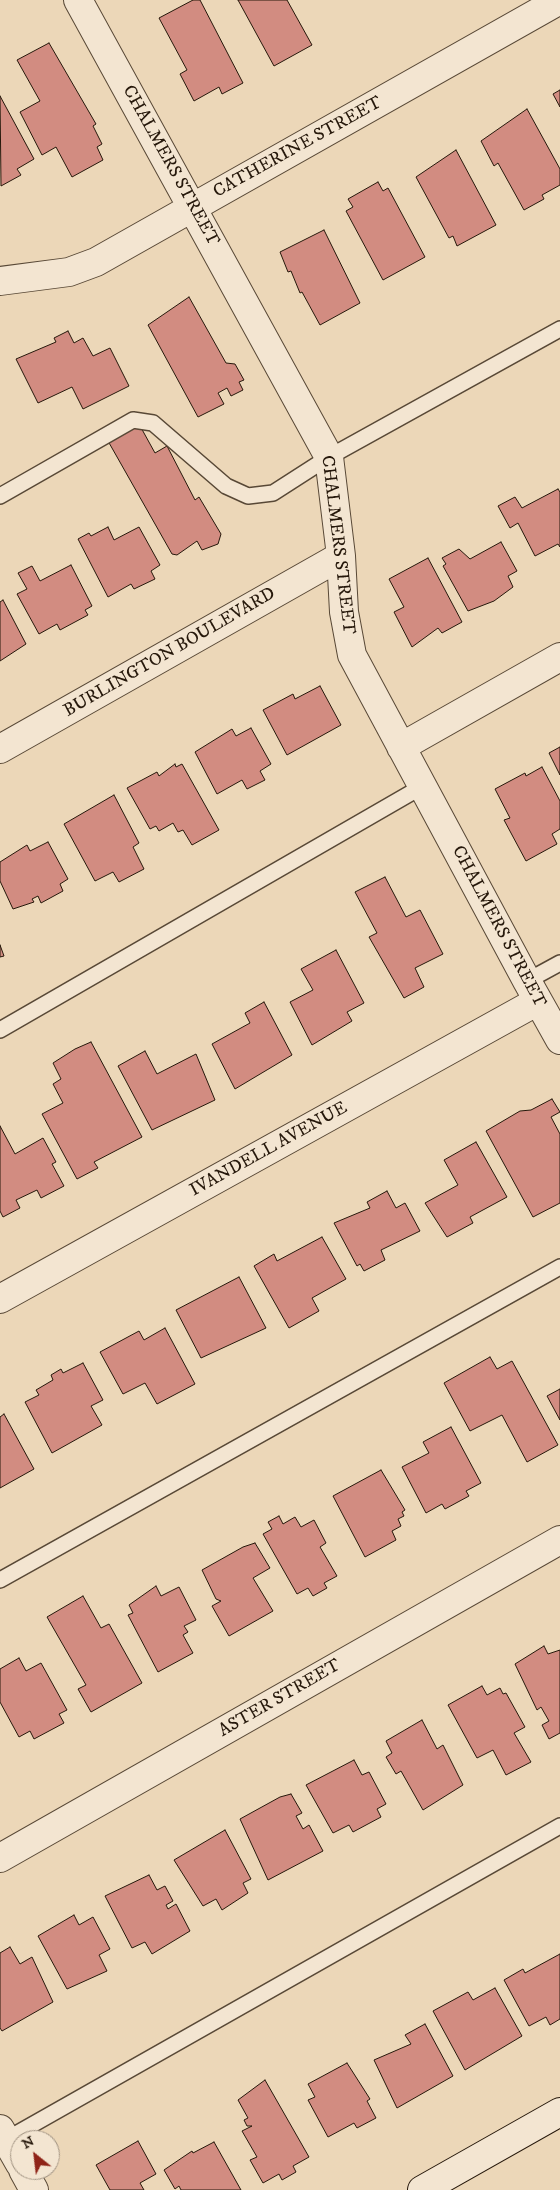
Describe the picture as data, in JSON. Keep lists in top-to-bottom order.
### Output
{
  "streets": {
    "street": [
      "CATHERINE STREET",
      "CHALMERS STREET",
      "BURLINGTON BOULEVARD",
      "IVANDELL AVENUE",
      "ASTER STREET"
    ]
  },
  "crossings": [
    ["CATHERINE STREET", "CHALMERS STREET"],
    ["CHALMERS STREET", "BURLINGTON BOULEVARD"],
    ["CHALMERS STREET", "IVANDELL AVENUE"]
  ],
  "north": "top left"
}
